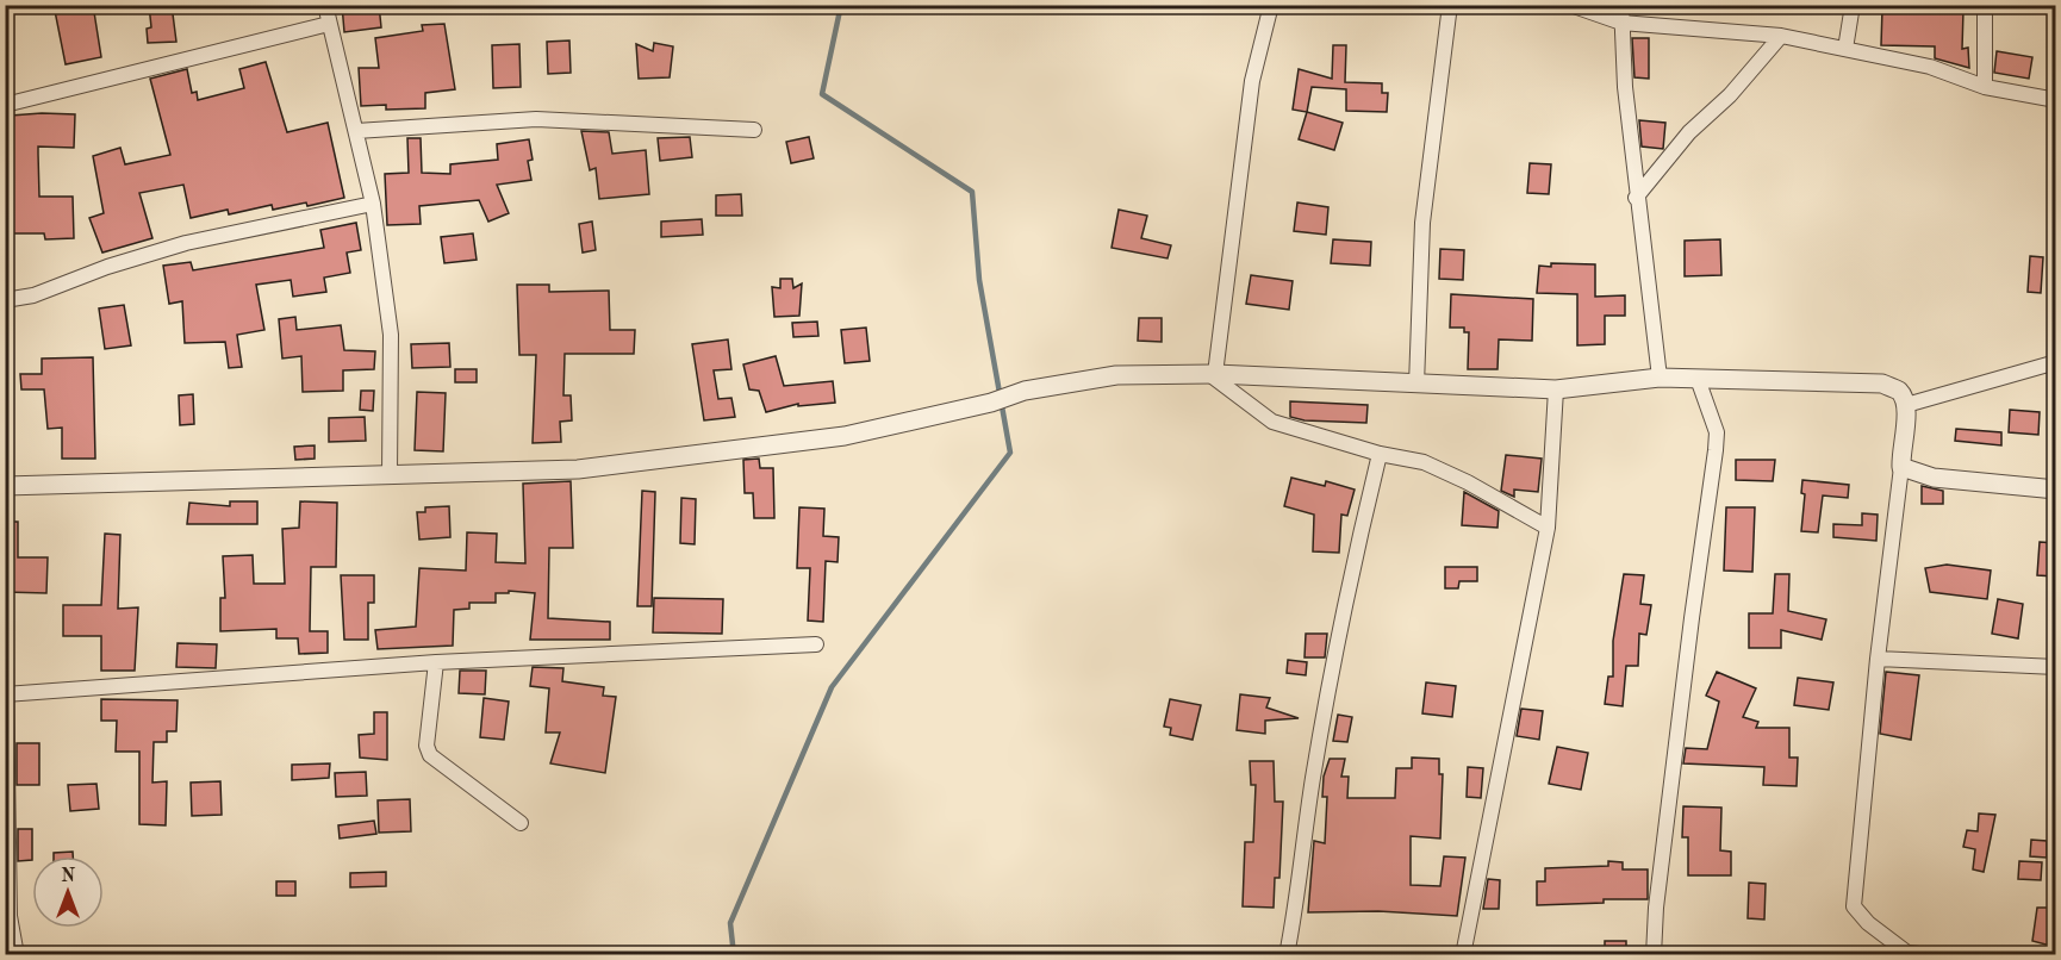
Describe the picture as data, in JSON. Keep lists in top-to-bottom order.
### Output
{
  "north": "top"
}
